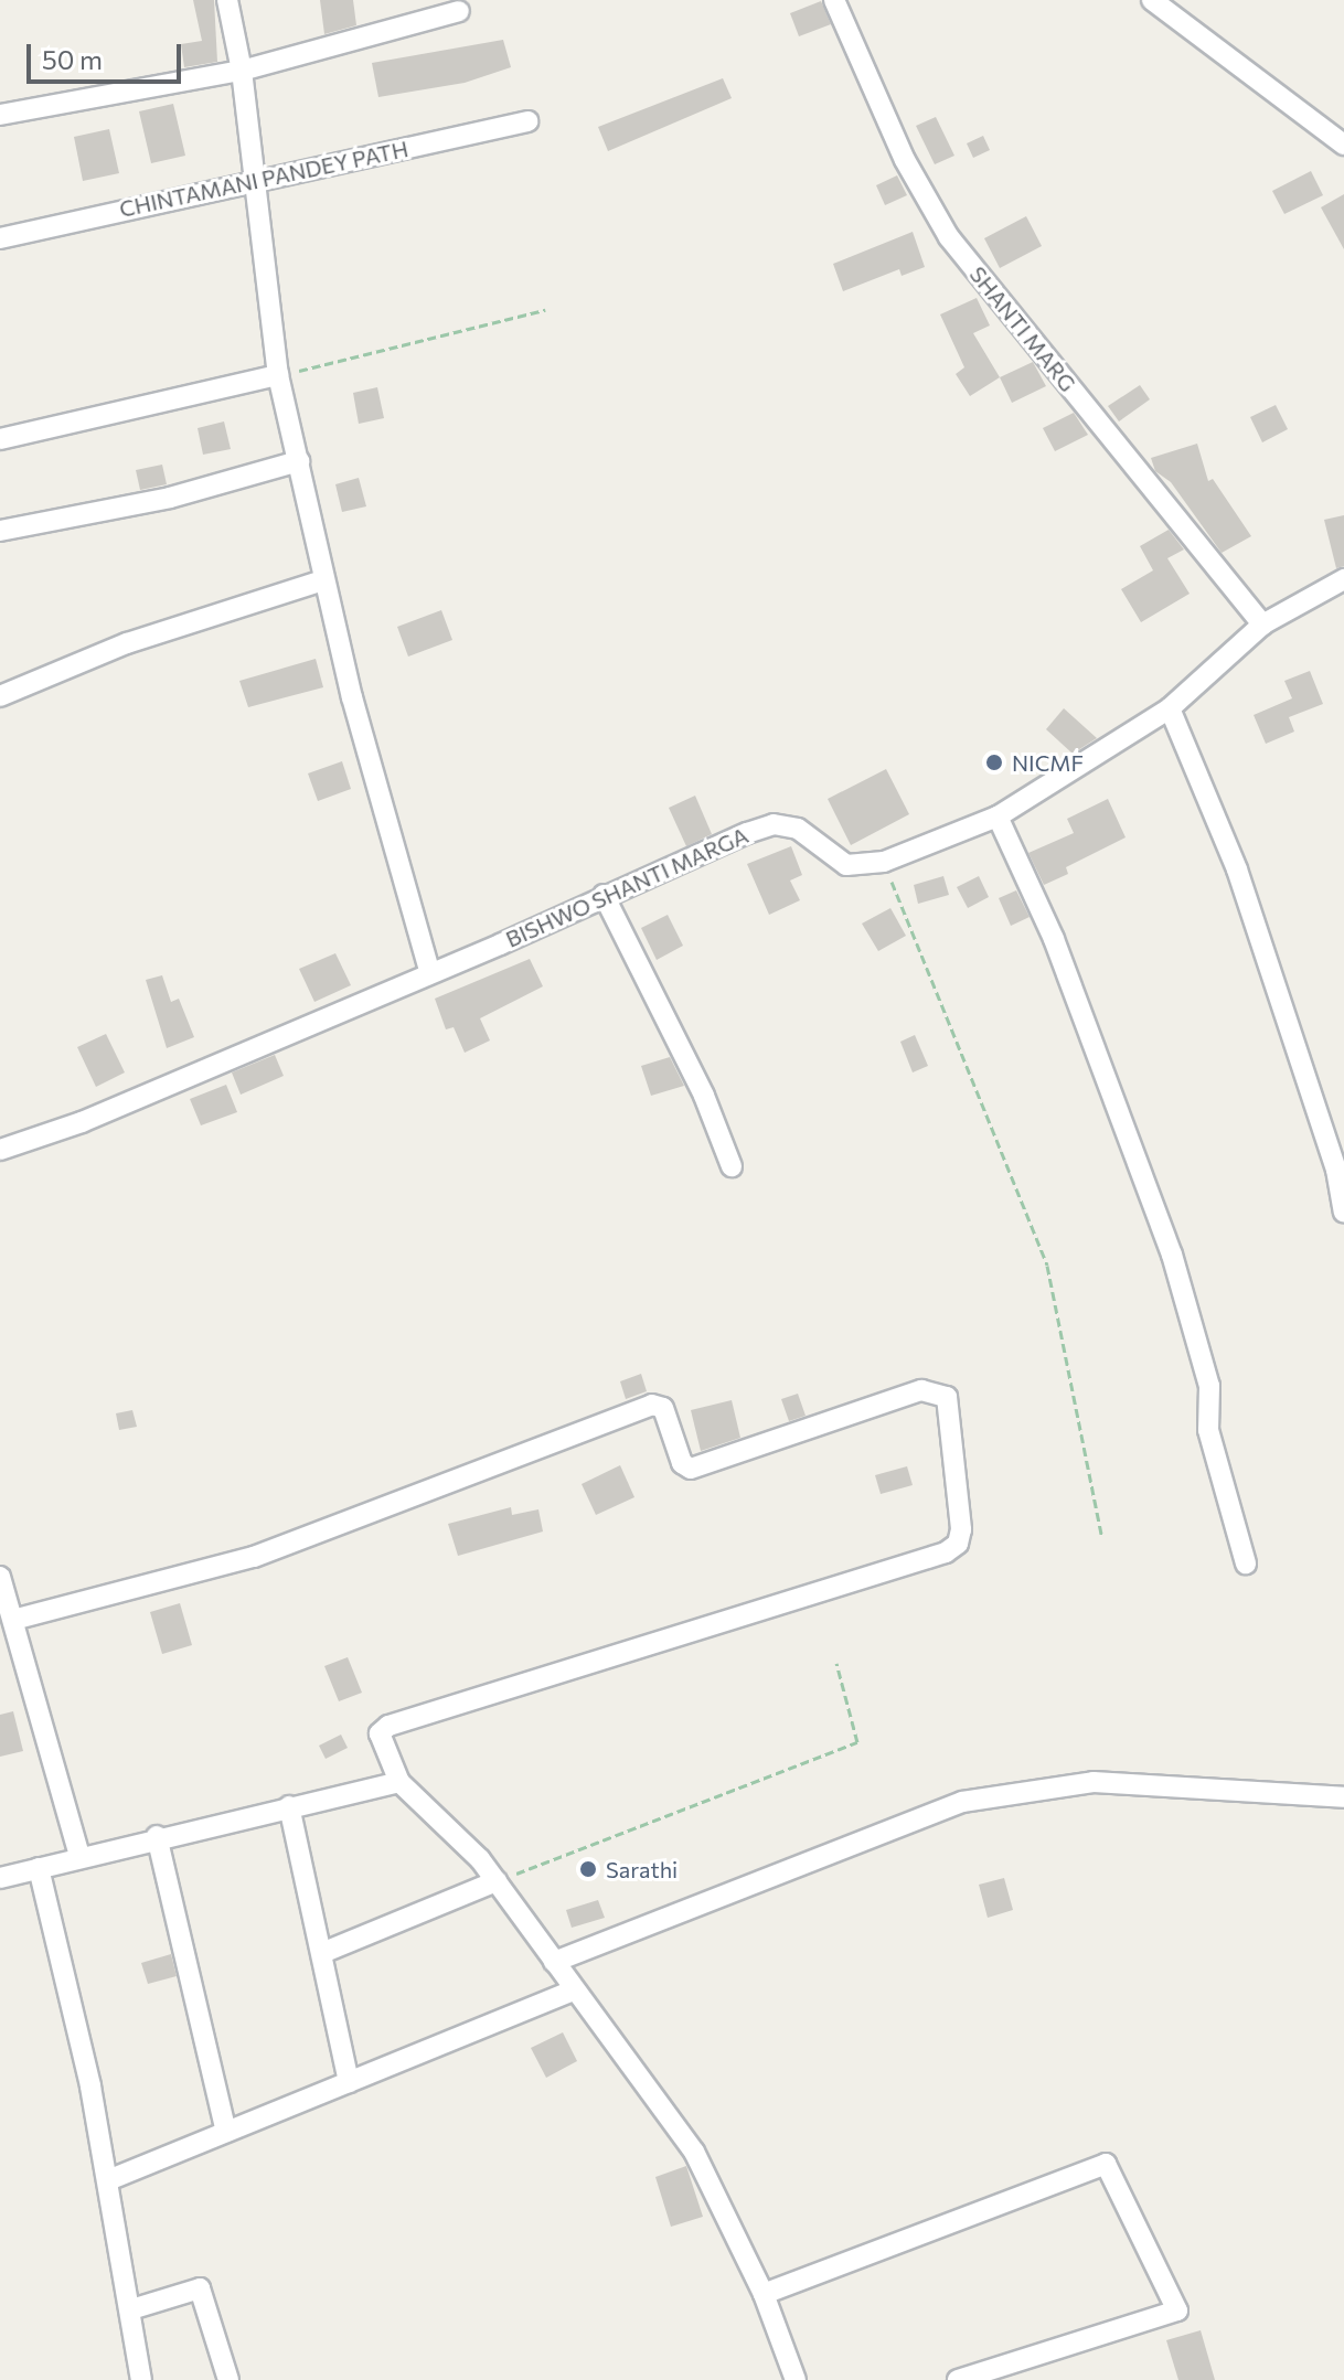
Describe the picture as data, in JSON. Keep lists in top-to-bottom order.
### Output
{
  "streets": {
    "street": ["CHINTAMANI PANDEY PATH", "SHANTI MARG", "BISHWO SHANTI MARGA"]
  },
  "crossings": [
    ["SHANTI MARG", "BISHWO SHANTI MARGA"]
  ],
  "places": ["NICMF", "Sarathi"],
  "scale_bar": "50 m"
}
